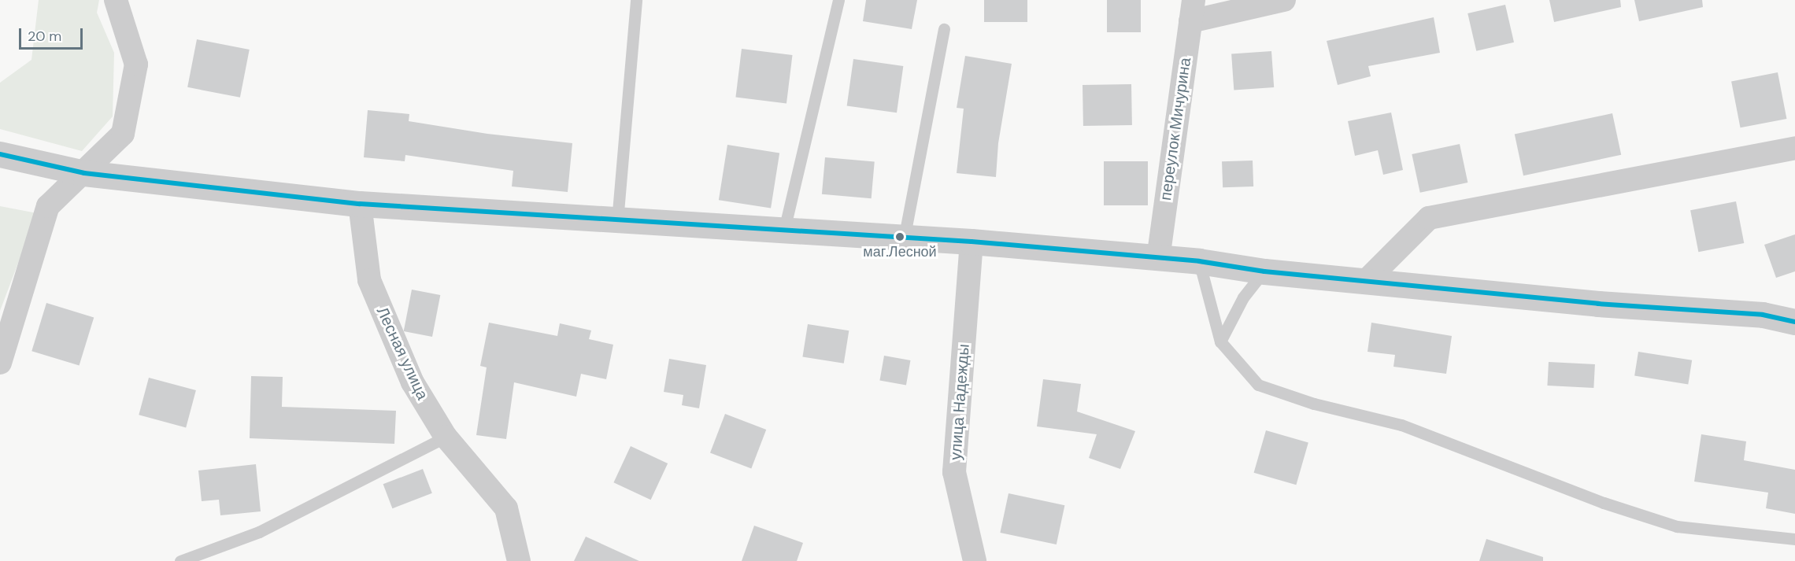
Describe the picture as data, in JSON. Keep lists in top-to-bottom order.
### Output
{
  "streets": {
    "street": ["переулок Мичурина", "Лесная улица", "улица Надежды"]
  },
  "places": ["маг.Лесной"],
  "scale_bar": "20 m"
}
